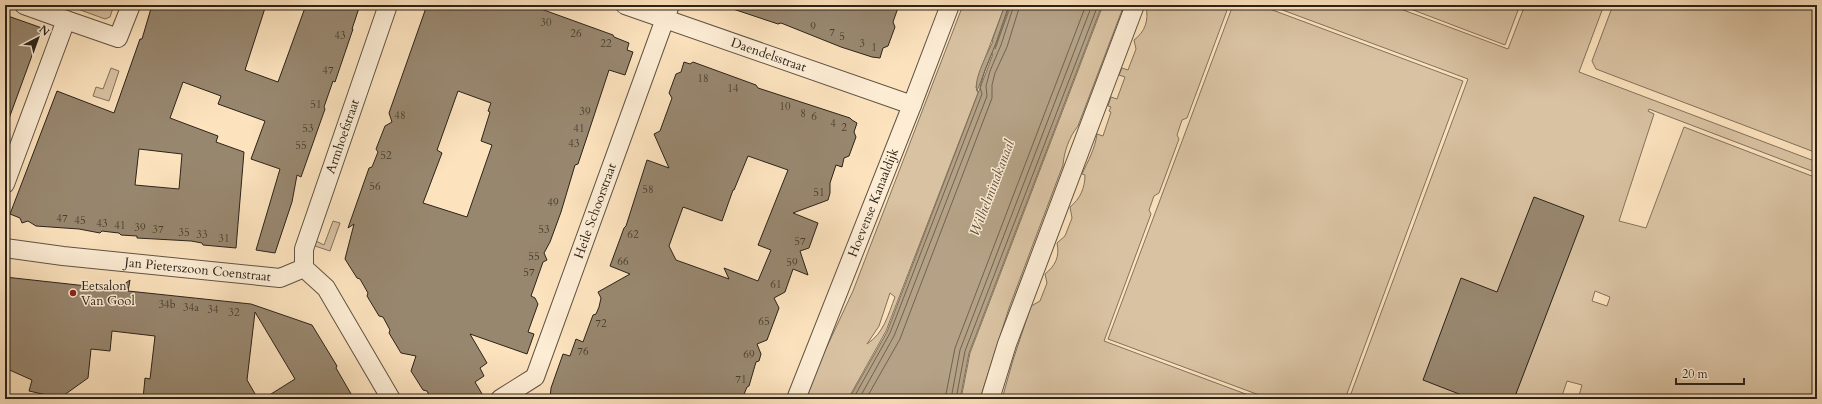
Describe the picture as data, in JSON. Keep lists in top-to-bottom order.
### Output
{
  "streets": {
    "street": [
      "Daendelsstraat",
      "Armhoefstraat",
      "Hoevense Kanaaldijk",
      "Heile Schoorstraat",
      "Jan Pieterszoon Coenstraat"
    ]
  },
  "crossings": [
    ["Daendelsstraat", "Hoevense Kanaaldijk"],
    ["Daendelsstraat", "Heile Schoorstraat"],
    ["Armhoefstraat", "Jan Pieterszoon Coenstraat"]
  ],
  "water": ["Wilhelminakanaal"],
  "places": ["Eetsalon Van Gool"],
  "house_numbers": [
    "30",
    "9",
    "7",
    "26",
    "43",
    "5",
    "22",
    "3",
    "1",
    "47",
    "18",
    "14",
    "51",
    "10",
    "39",
    "8",
    "48",
    "6",
    "4",
    "2",
    "53",
    "41",
    "43",
    "55",
    "52",
    "56",
    "58",
    "51",
    "49",
    "47",
    "45",
    "43",
    "41",
    "39",
    "37",
    "53",
    "35",
    "33",
    "62",
    "31",
    "57",
    "55",
    "66",
    "59",
    "57",
    "61",
    "34b",
    "34a",
    "34",
    "32",
    "65",
    "72",
    "76",
    "69",
    "71"
  ],
  "scale_bar": "20 m",
  "north": "top right"
}
